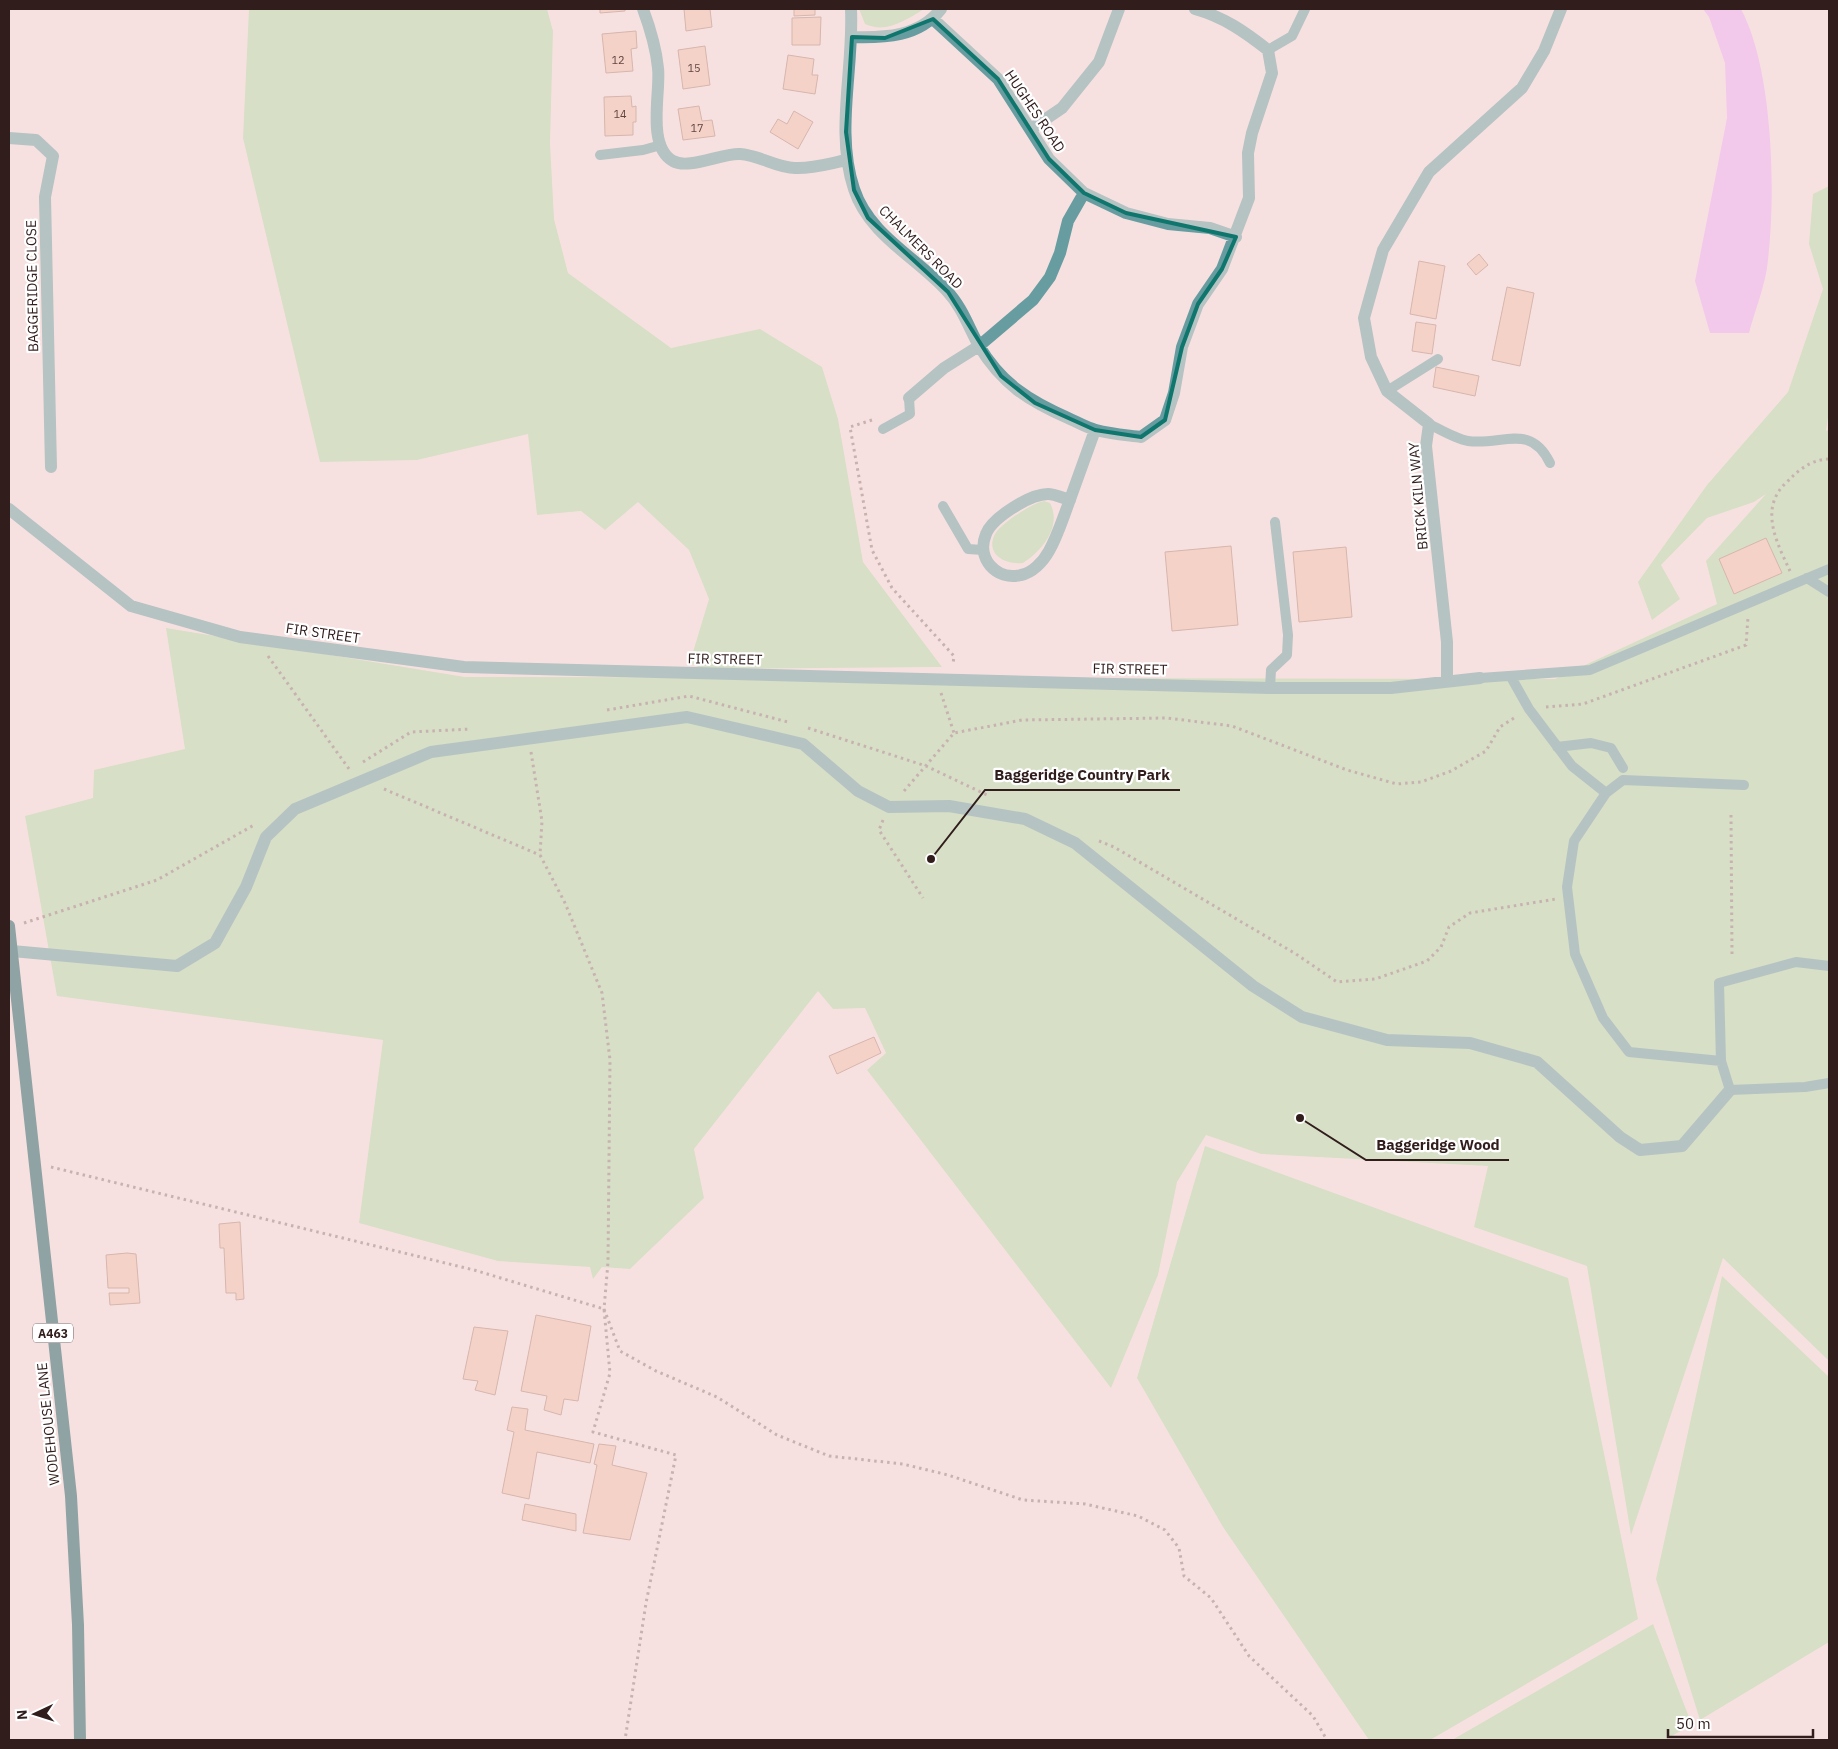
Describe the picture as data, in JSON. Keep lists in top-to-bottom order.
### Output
{
  "streets": {
    "main road": ["A463", "WODEHOUSE LANE"],
    "street": [
      "HUGHES ROAD",
      "CHALMERS ROAD",
      "BAGGERIDGE CLOSE",
      "BRICK KILN WAY",
      "FIR STREET"
    ]
  },
  "crossings": [
    ["HUGHES ROAD", "CHALMERS ROAD"],
    ["BRICK KILN WAY", "FIR STREET"]
  ],
  "places": ["Baggeridge Country Park", "Baggeridge Wood"],
  "house_numbers": [
    "12",
    "15",
    "14",
    "17"
  ],
  "scale_bar": "50 m",
  "north": "left"
}
